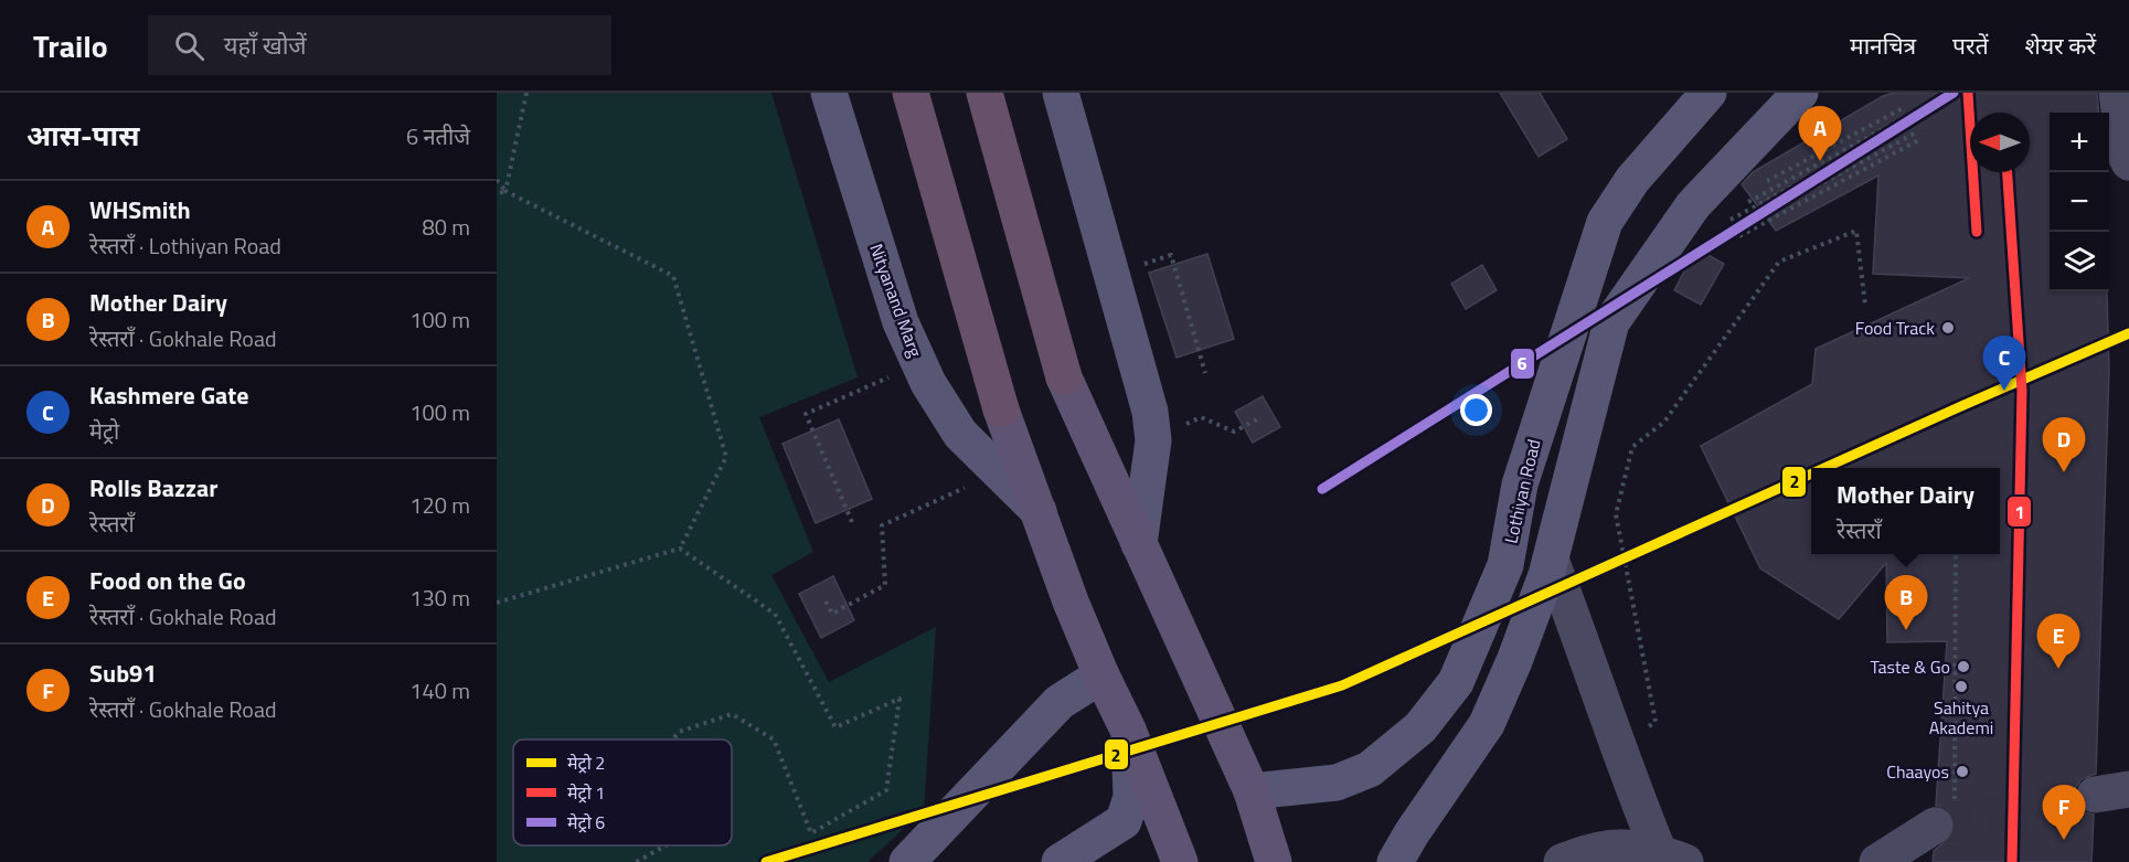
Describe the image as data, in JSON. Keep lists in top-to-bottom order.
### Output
{
  "streets": {
    "main road": ["Nityanand Marg", "Lothiyan Road"]
  },
  "places": [
    "Food Track",
    "Taste & Go",
    "Sahitya Akademi",
    "Chaayos"
  ],
  "lines": ["metro line 6", "metro line 1", "metro line 2"],
  "legend": ["मेट्रो 2", "मेट्रो 1", "मेट्रो 6"],
  "north": "left",
  "page": {
    "header": "Trailo",
    "search": "यहाँ खोजें",
    "nav": ["मानचित्र", "परतें", "शेयर करें"],
    "heading": ["आस-पास", "6 नतीजे"],
    "pins": [
      "A",
      "C",
      "D",
      "B",
      "E",
      "F"
    ],
    "map_buttons": ["+", "−"],
    "list": [
      {
        "mark": "A",
        "name": "WHSmith",
        "note": "रेस्तराँ · Lothiyan Road",
        "value": "80 m"
      },
      {
        "mark": "B",
        "name": "Mother Dairy",
        "note": "रेस्तराँ · Gokhale Road",
        "value": "100 m"
      },
      {
        "mark": "C",
        "name": "Kashmere Gate",
        "note": "मेट्रो",
        "value": "100 m"
      },
      {
        "mark": "D",
        "name": "Rolls Bazzar",
        "note": "रेस्तराँ",
        "value": "120 m"
      },
      {
        "mark": "E",
        "name": "Food on the Go",
        "note": "रेस्तराँ · Gokhale Road",
        "value": "130 m"
      },
      {
        "mark": "F",
        "name": "Sub91",
        "note": "रेस्तराँ · Gokhale Road",
        "value": "140 m"
      }
    ],
    "popup": ["Mother Dairy", "रेस्तराँ"]
  }
}
